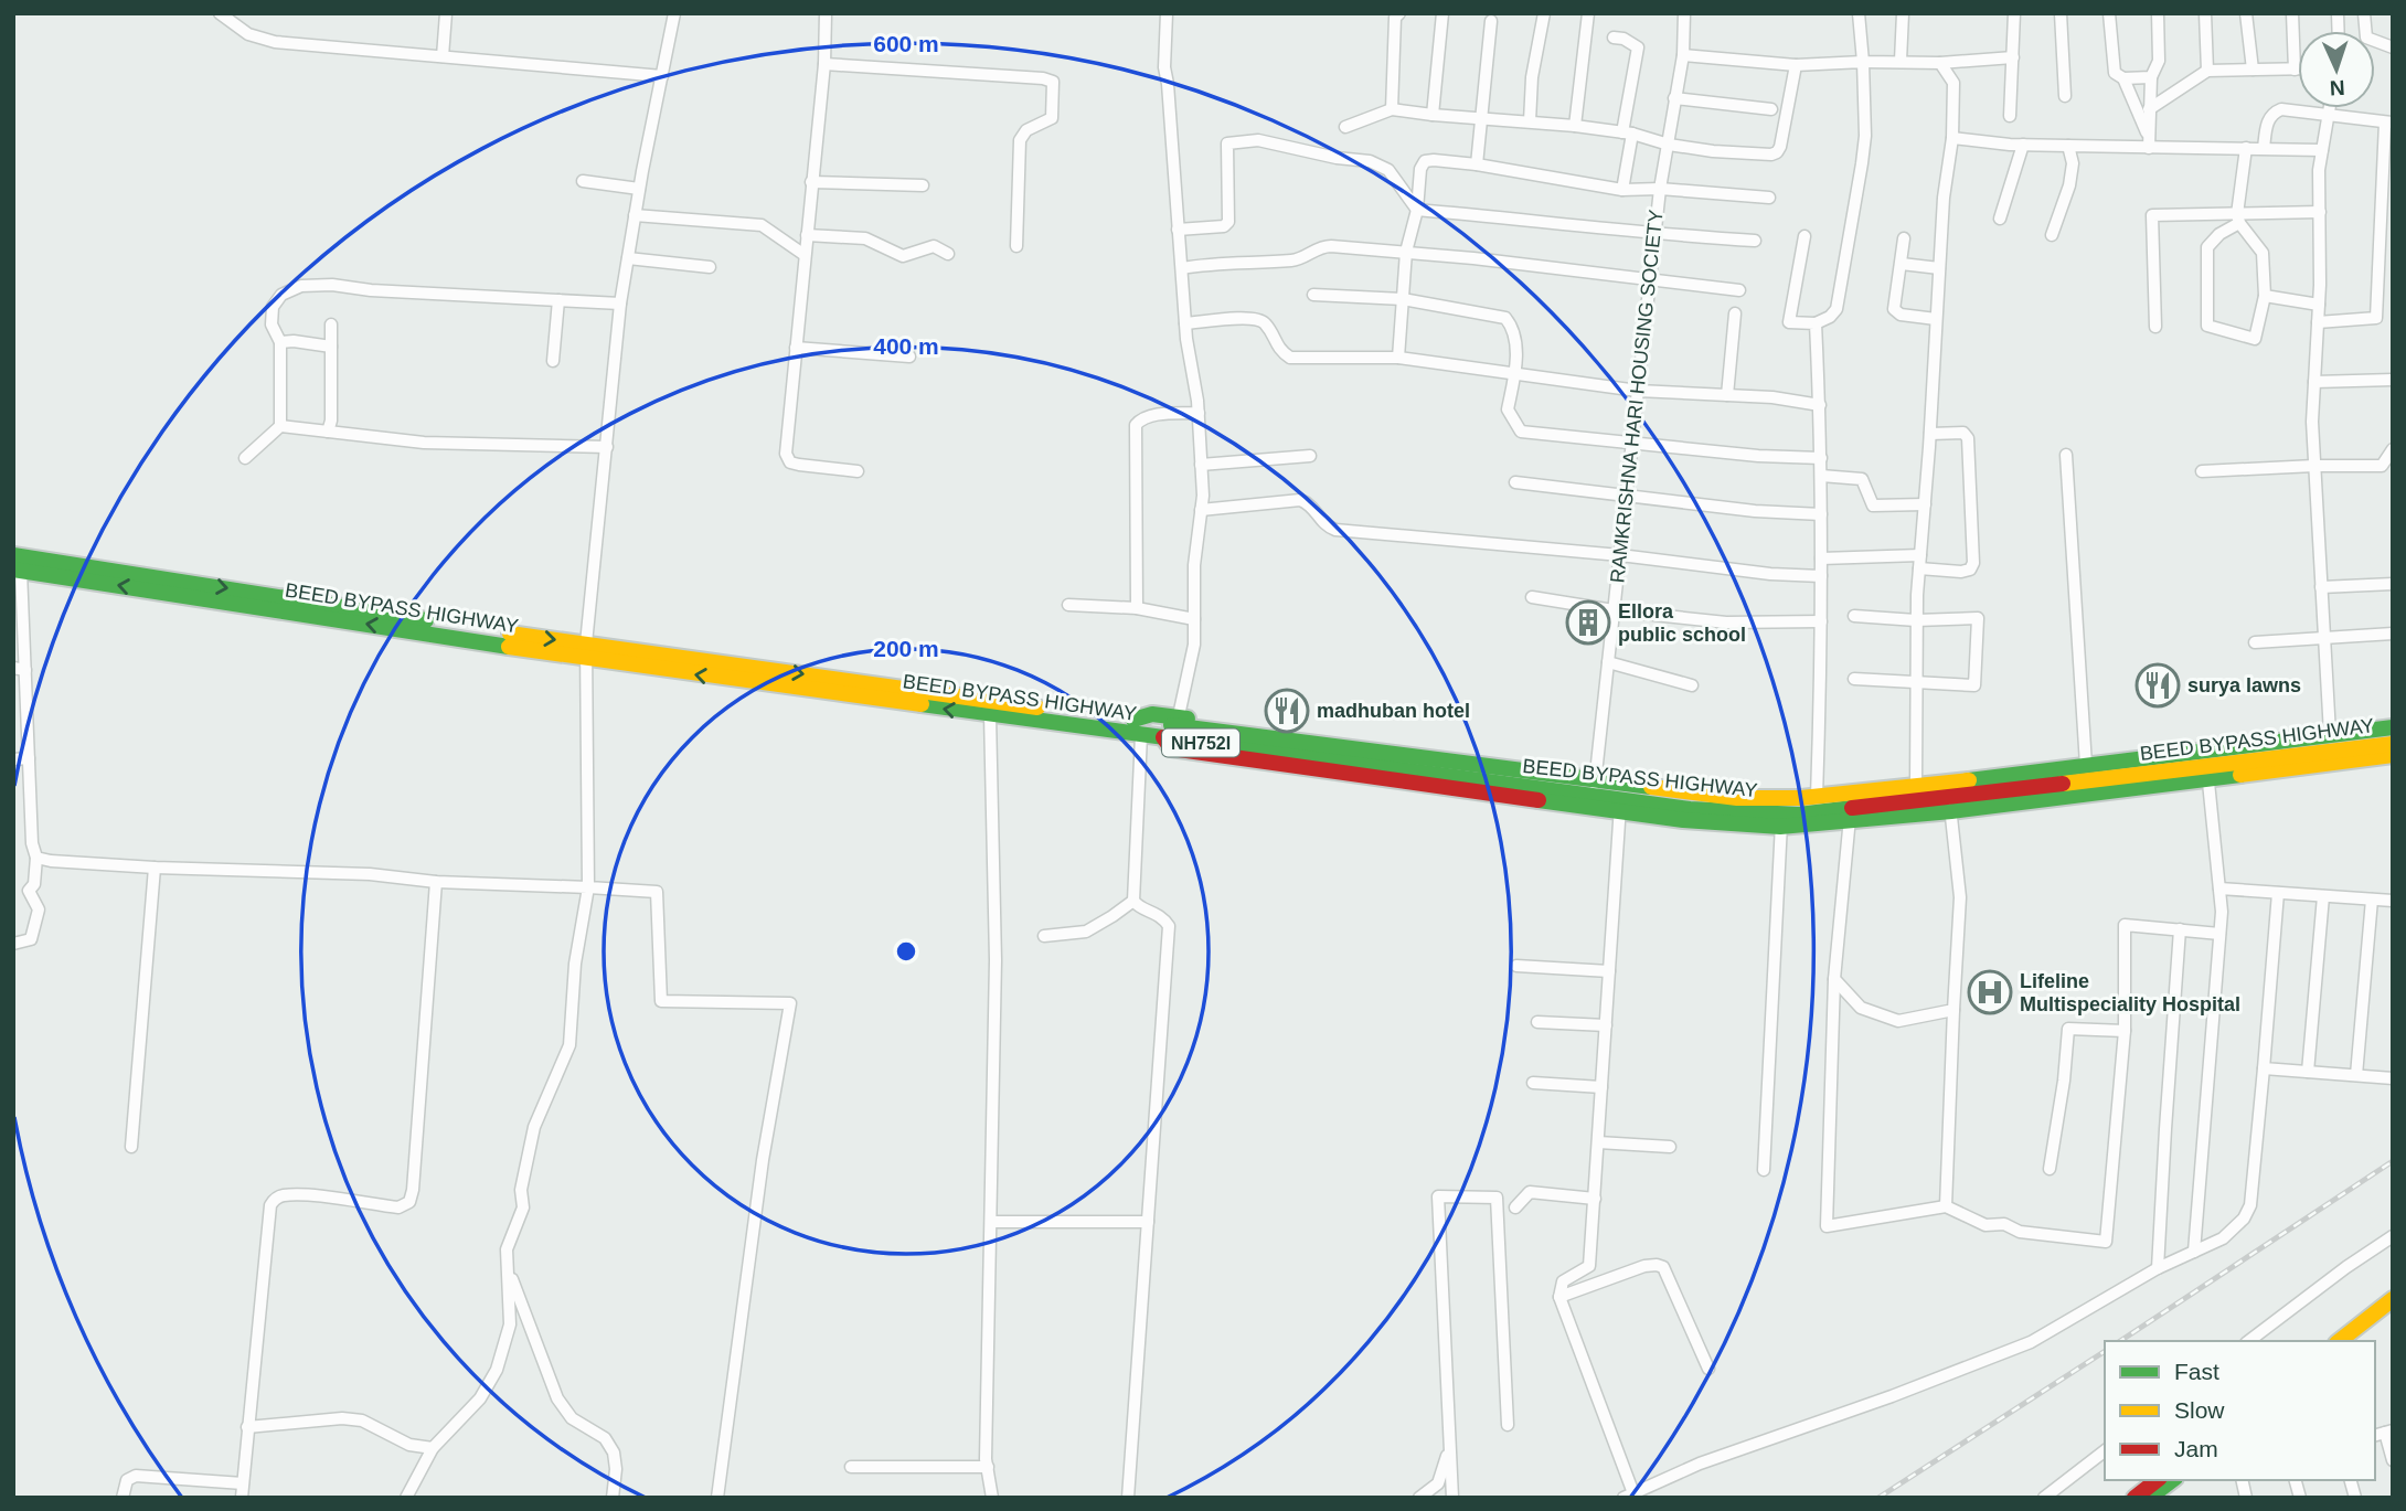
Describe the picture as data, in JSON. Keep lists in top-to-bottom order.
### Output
{
  "streets": {
    "main road": ["BEED BYPASS HIGHWAY", "NH752I"],
    "street": ["RAMKRISHNA HARI HOUSING SOCIETY"]
  },
  "crossings": [
    ["RAMKRISHNA HARI HOUSING SOCIETY", "BEED BYPASS HIGHWAY"]
  ],
  "places": {
    "building": ["Ellora public school"],
    "restaurant": ["surya lawns", "madhuban hotel"],
    "hospital": ["Lifeline Multispeciality Hospital"]
  },
  "legend": ["Fast", "Slow", "Jam"],
  "north": "bottom",
  "rings": ["600 m", "400 m", "200 m"]
}
